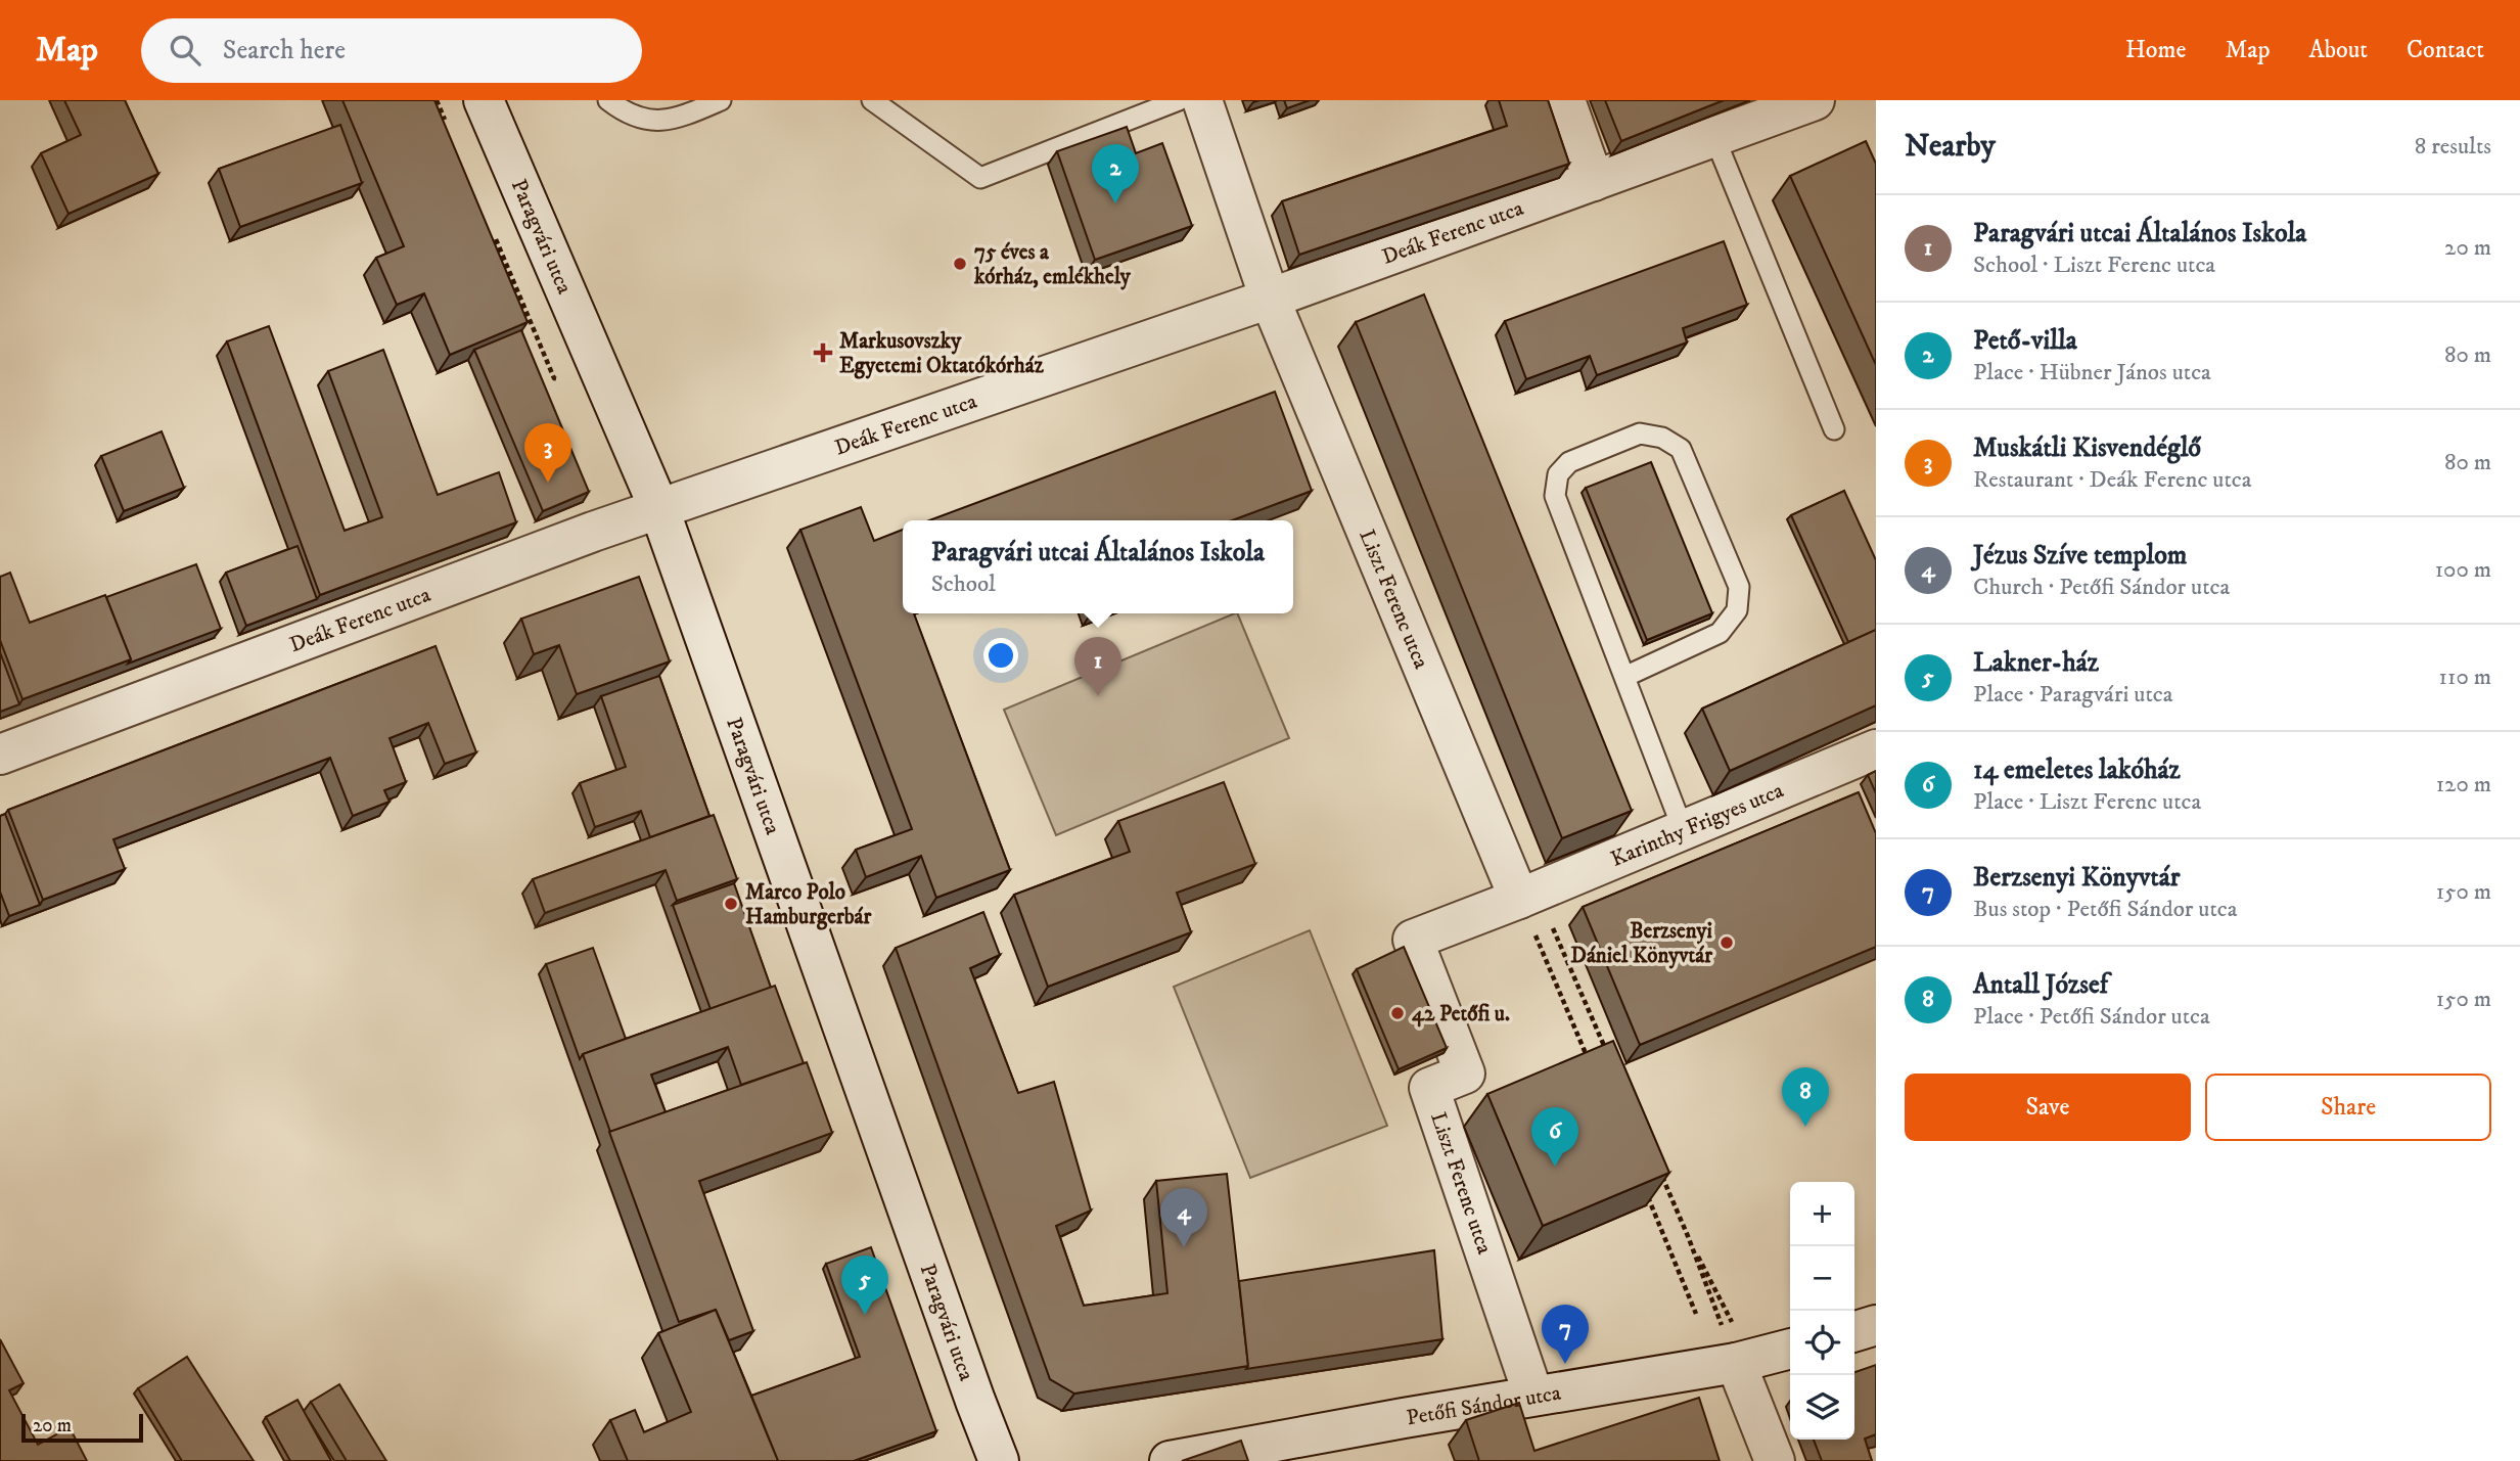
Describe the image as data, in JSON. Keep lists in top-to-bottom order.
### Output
{
  "streets": {
    "street": [
      "Deák Ferenc utca",
      "Paragvári utca",
      "Liszt Ferenc utca",
      "Karinthy Frigyes utca",
      "Petőfi Sándor utca"
    ]
  },
  "crossings": [
    ["Deák Ferenc utca", "Paragvári utca"],
    ["Deák Ferenc utca", "Liszt Ferenc utca"],
    ["Liszt Ferenc utca", "Karinthy Frigyes utca"],
    ["Liszt Ferenc utca", "Petőfi Sándor utca"]
  ],
  "places": {
    "other": [
      "75 éves a kórház, emlékhely",
      "Marco Polo Hamburgerbár",
      "Berzsenyi Dániel Könyvtár",
      "42 Petőfi u."
    ],
    "health": ["Markusovszky Egyetemi Oktatókórház"]
  },
  "scale_bar": "20 m",
  "page": {
    "header": "Map",
    "search": "Search here",
    "nav": [
      "Home",
      "Map",
      "About",
      "Contact"
    ],
    "heading": ["Nearby", "8 results"],
    "pins": [
      "2",
      "3",
      "1",
      "8",
      "6",
      "4",
      "5",
      "7"
    ],
    "list": [
      {
        "mark": "1",
        "name": "Paragvári utcai Általános Iskola",
        "note": "School · Liszt Ferenc utca",
        "value": "20 m"
      },
      {
        "mark": "2",
        "name": "Pető-villa",
        "note": "Place · Hübner János utca",
        "value": "80 m"
      },
      {
        "mark": "3",
        "name": "Muskátli Kisvendéglő",
        "note": "Restaurant · Deák Ferenc utca",
        "value": "80 m"
      },
      {
        "mark": "4",
        "name": "Jézus Szíve templom",
        "note": "Church · Petőfi Sándor utca",
        "value": "100 m"
      },
      {
        "mark": "5",
        "name": "Lakner-ház",
        "note": "Place · Paragvári utca",
        "value": "110 m"
      },
      {
        "mark": "6",
        "name": "14 emeletes lakóház",
        "note": "Place · Liszt Ferenc utca",
        "value": "120 m"
      },
      {
        "mark": "7",
        "name": "Berzsenyi Könyvtár",
        "note": "Bus stop · Petőfi Sándor utca",
        "value": "150 m"
      },
      {
        "mark": "8",
        "name": "Antall József",
        "note": "Place · Petőfi Sándor utca",
        "value": "150 m"
      }
    ],
    "popup": ["Paragvári utcai Általános Iskola", "School"],
    "buttons": ["Save", "Share"],
    "map_buttons": ["+", "−"],
    "scale": "20 m"
  }
}
